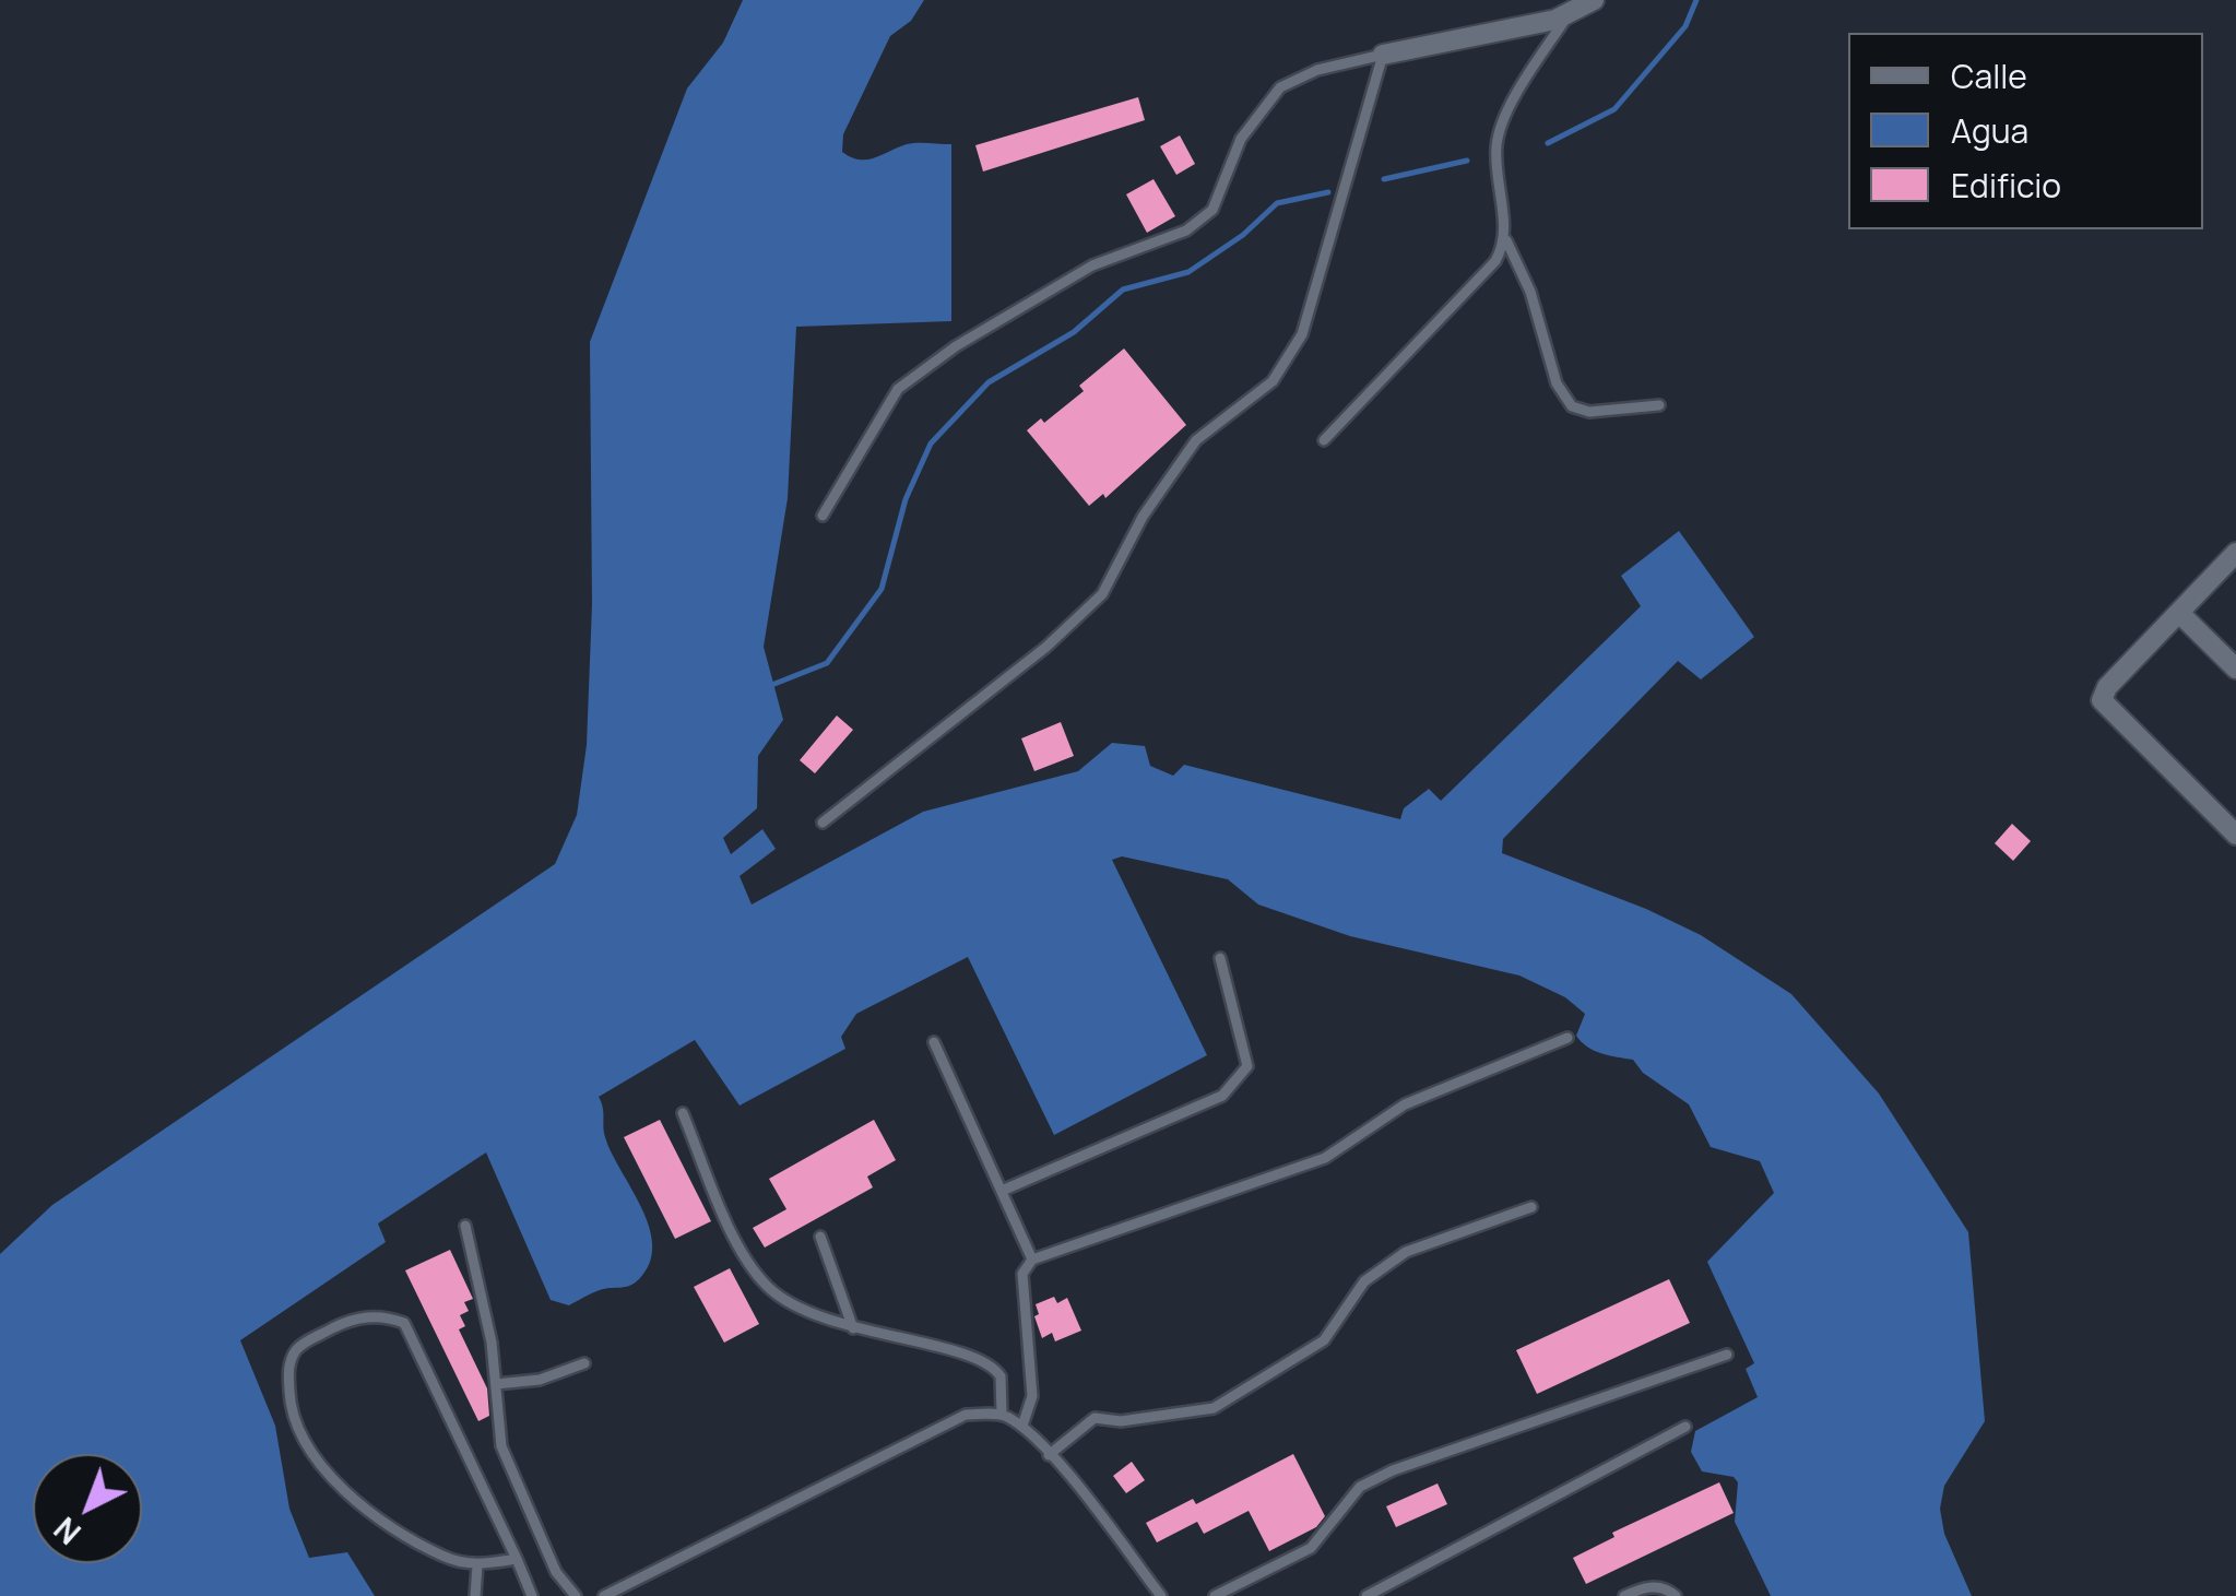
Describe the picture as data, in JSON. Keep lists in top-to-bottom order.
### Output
{
  "legend": ["Calle", "Agua", "Edificio"],
  "north": "bottom left"
}
